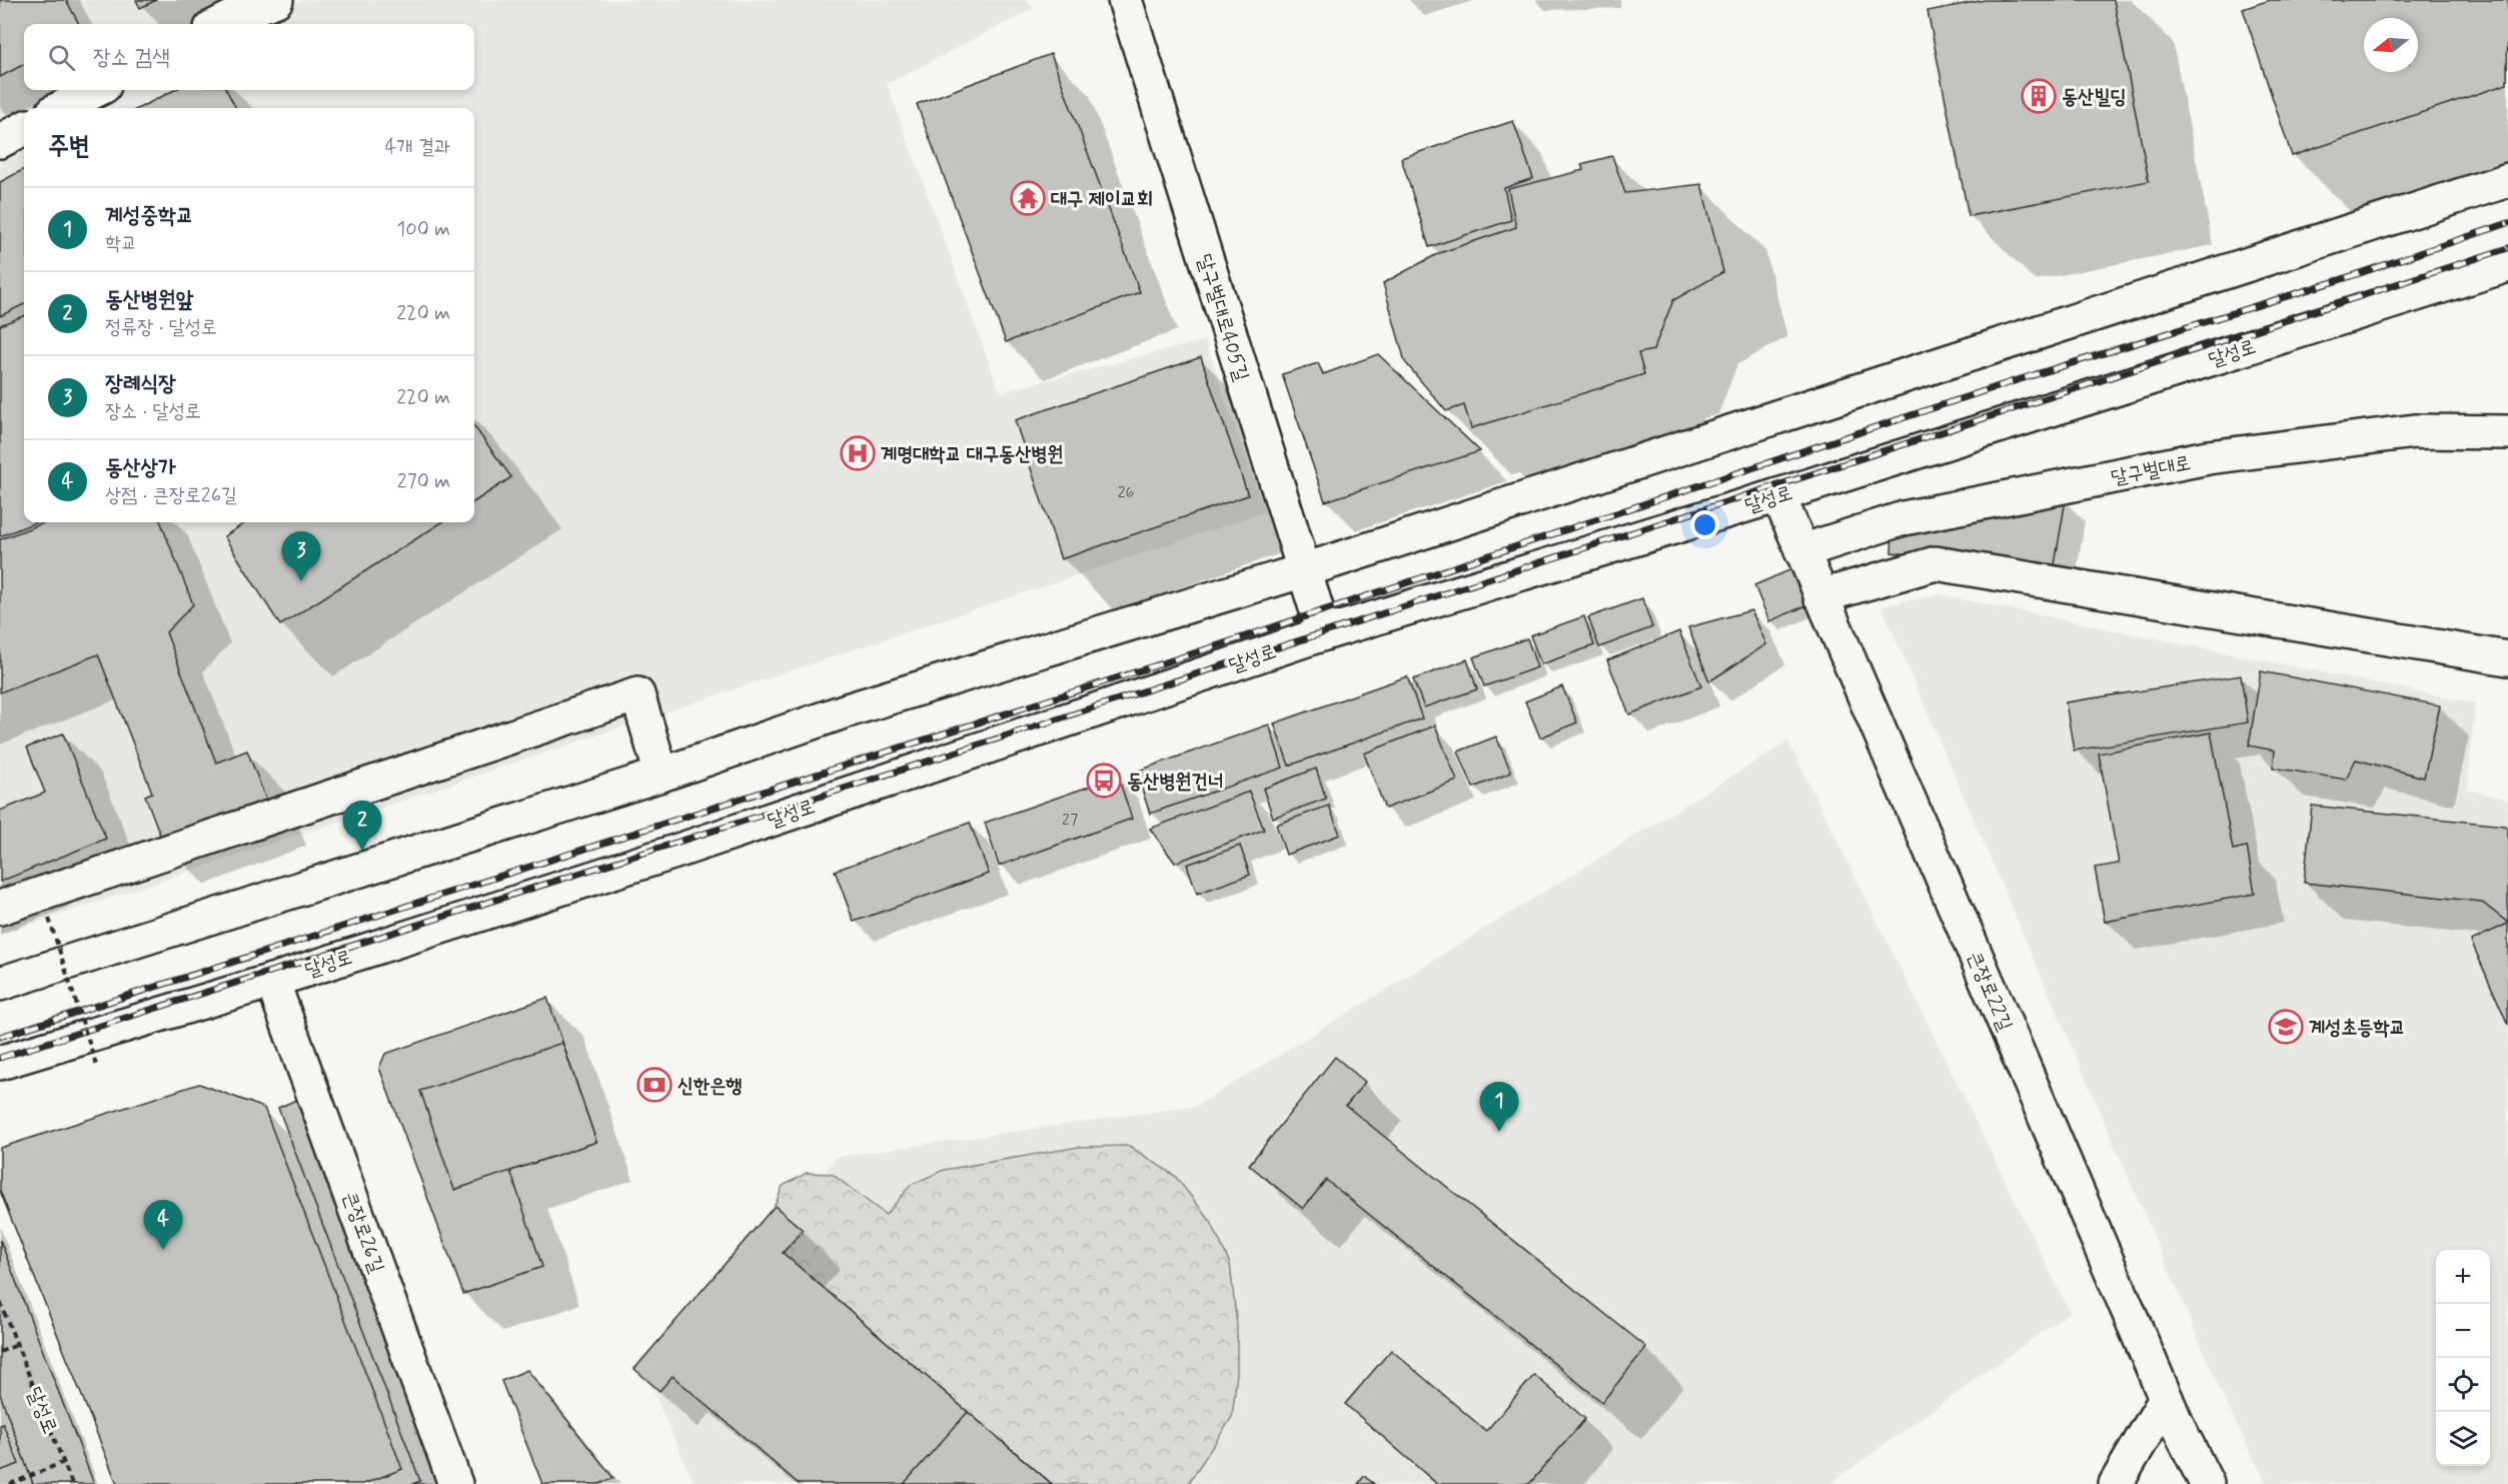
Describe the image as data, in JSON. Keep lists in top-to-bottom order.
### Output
{
  "streets": {
    "main road": [
      "달구벌대로405길",
      "달성로",
      "달구벌대로",
      "큰장로22길",
      "큰장로26길"
    ]
  },
  "crossings": [
    ["달구벌대로405길", "달성로"],
    ["달성로", "큰장로22길"],
    ["달성로", "큰장로26길"],
    ["달구벌대로", "큰장로22길"]
  ],
  "places": {
    "building": ["동산빌딩"],
    "temple": ["대구 제이교회"],
    "hospital": ["계명대학교 대구동산병원"],
    "bus stop": ["동산병원건너"],
    "school or university": ["계성초등학교"],
    "bank": ["신한은행"]
  },
  "house_numbers": ["26", "27"],
  "north": "left",
  "page": {
    "search": "장소 검색",
    "heading": ["주변", "4개 결과"],
    "list": [
      {
        "mark": "1",
        "name": "계성중학교",
        "note": "학교",
        "value": "100 m"
      },
      {
        "mark": "2",
        "name": "동산병원앞",
        "note": "정류장 · 달성로",
        "value": "220 m"
      },
      {
        "mark": "3",
        "name": "장례식장",
        "note": "장소 · 달성로",
        "value": "220 m"
      },
      {
        "mark": "4",
        "name": "동산상가",
        "note": "상점 · 큰장로26길",
        "value": "270 m"
      }
    ],
    "pins": [
      "3",
      "2",
      "1",
      "4"
    ],
    "map_buttons": ["+", "−"]
  }
}
